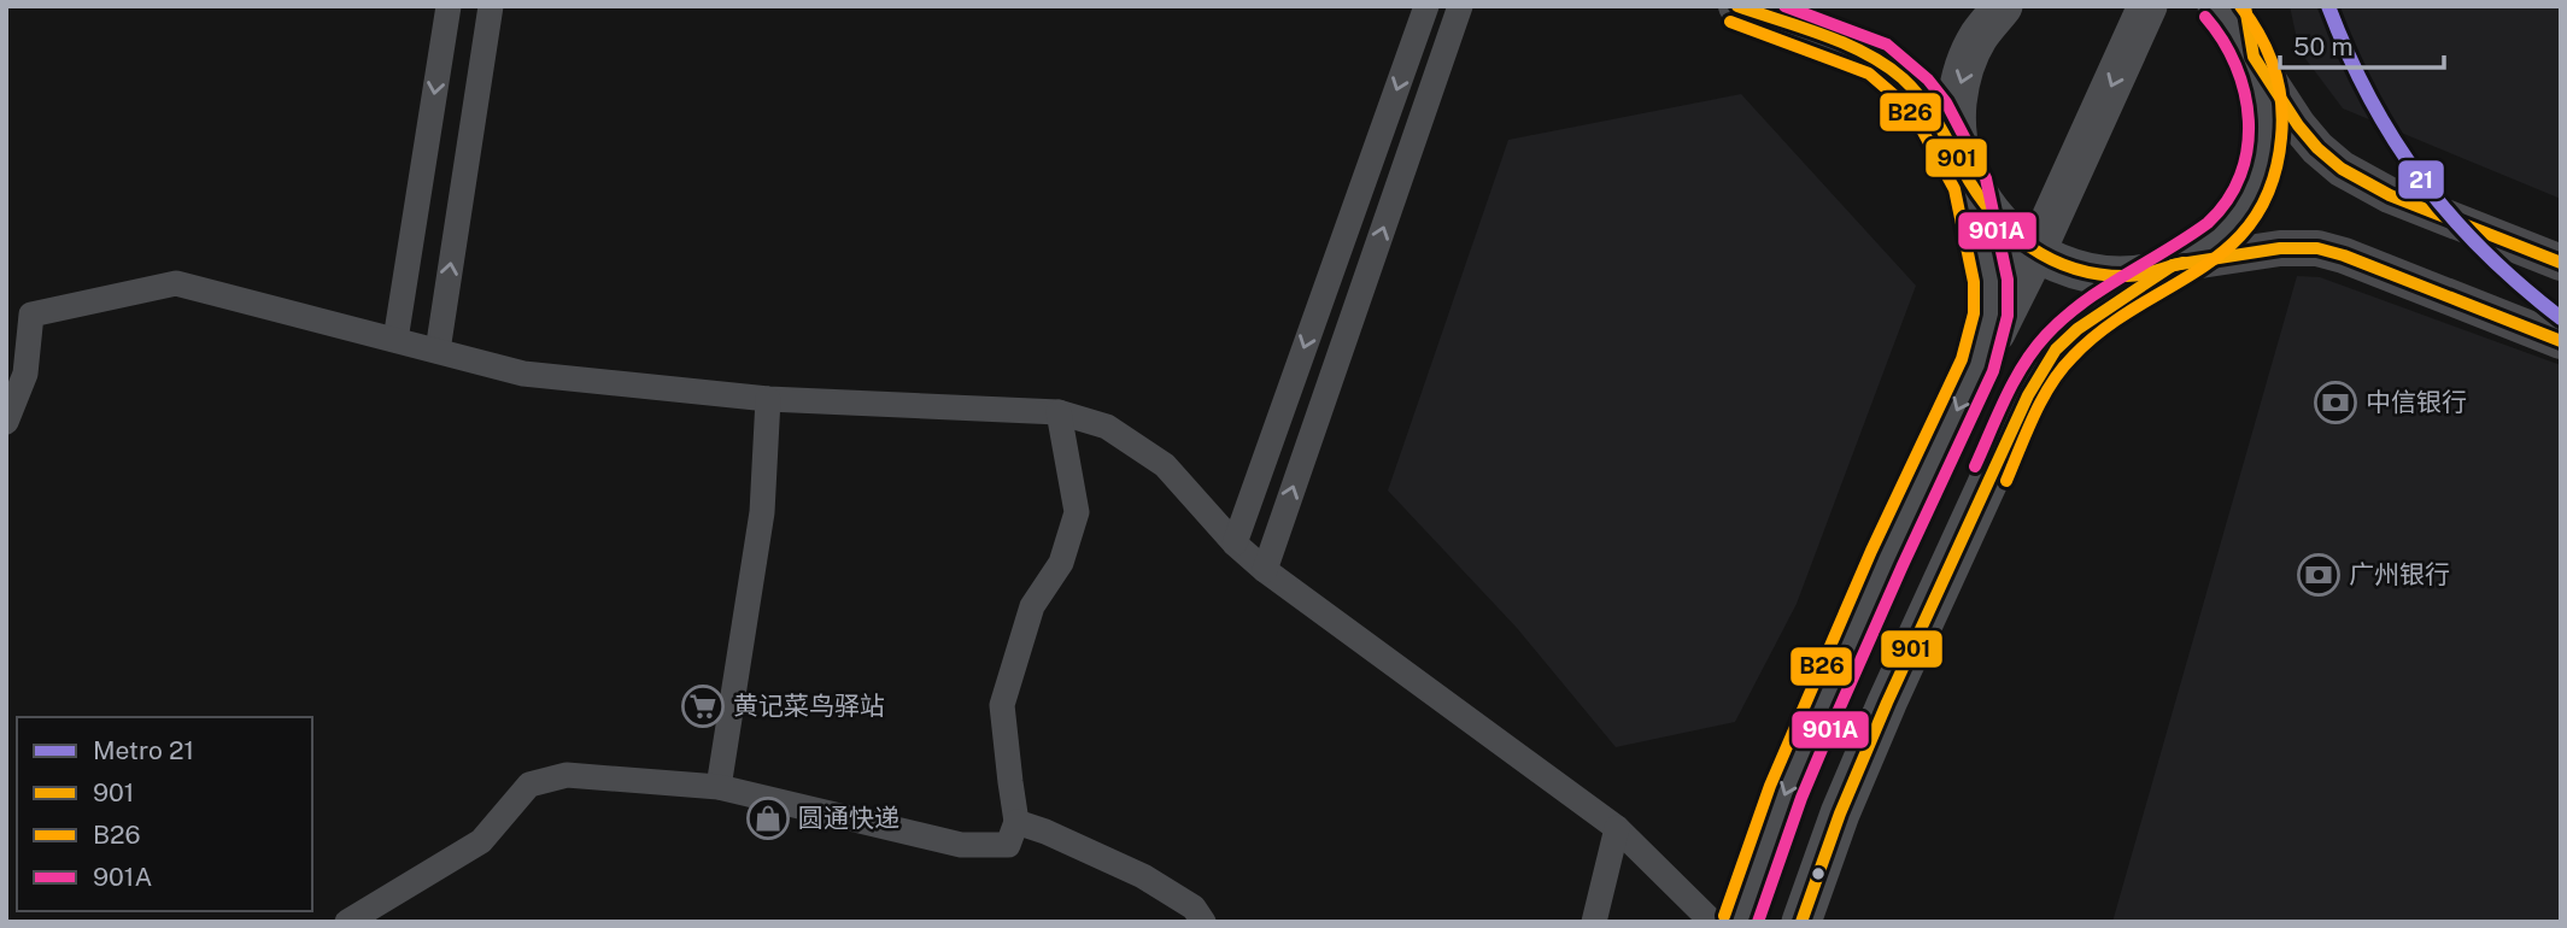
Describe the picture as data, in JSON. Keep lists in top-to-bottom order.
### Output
{
  "places": {
    "bank": ["中信银行", "广州银行"],
    "supermarket": ["黄记菜鸟驿站"],
    "shop": ["圆通快递"]
  },
  "lines": [
    "metro line 21",
    "transit line 901",
    "transit line B26",
    "transit line 901A"
  ],
  "legend": [
    "Metro 21",
    "901",
    "B26",
    "901A"
  ],
  "scale_bar": "50 m"
}
